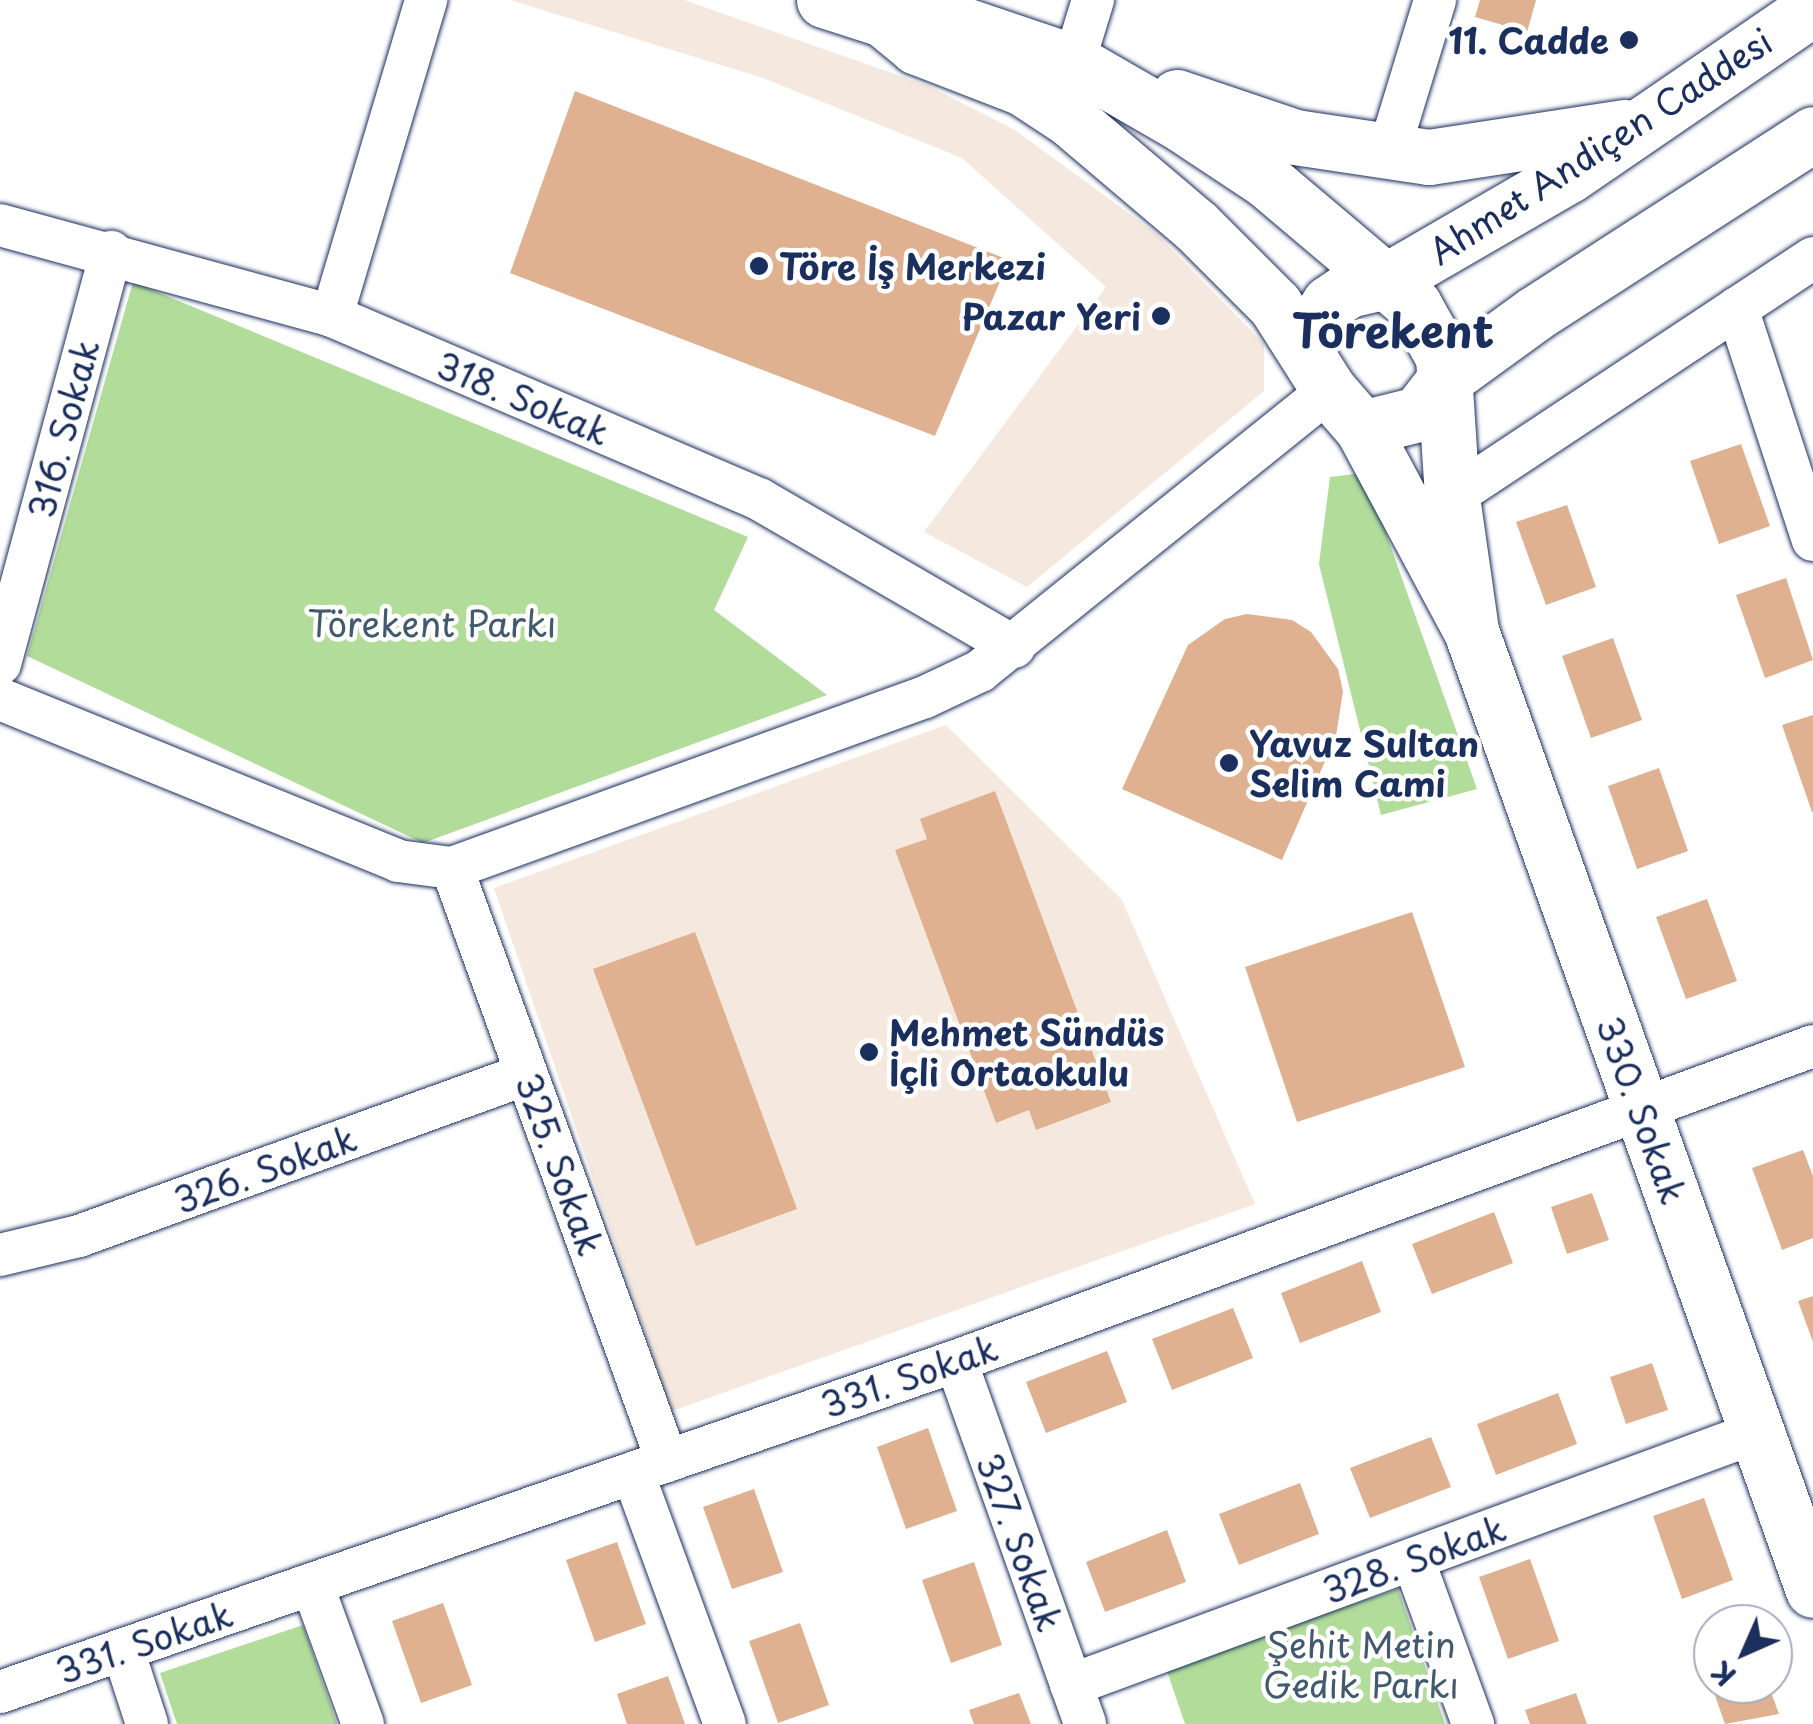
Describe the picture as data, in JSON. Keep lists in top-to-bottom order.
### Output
{
  "streets": {
    "main road": ["Ahmet Andiçen Caddesi", "330. Sokak"],
    "street": [
      "318. Sokak",
      "316. Sokak",
      "325. Sokak",
      "326. Sokak",
      "331. Sokak",
      "327. Sokak",
      "328. Sokak"
    ]
  },
  "crossings": [
    ["Ahmet Andiçen Caddesi", "330. Sokak"],
    ["318. Sokak", "316. Sokak"],
    ["330. Sokak", "331. Sokak"],
    ["330. Sokak", "328. Sokak"],
    ["325. Sokak", "326. Sokak"],
    ["325. Sokak", "331. Sokak"],
    ["331. Sokak", "327. Sokak"],
    ["327. Sokak", "328. Sokak"]
  ],
  "districts": ["Törekent"],
  "parks": ["Törekent Parkı", "Şehit Metin Gedik Parkı"],
  "places": [
    "11. Cadde",
    "Töre İş Merkezi",
    "Pazar Yeri",
    "Yavuz Sultan Selim Cami",
    "Mehmet Sündüs İçli Ortaokulu"
  ],
  "north": "bottom left"
}
